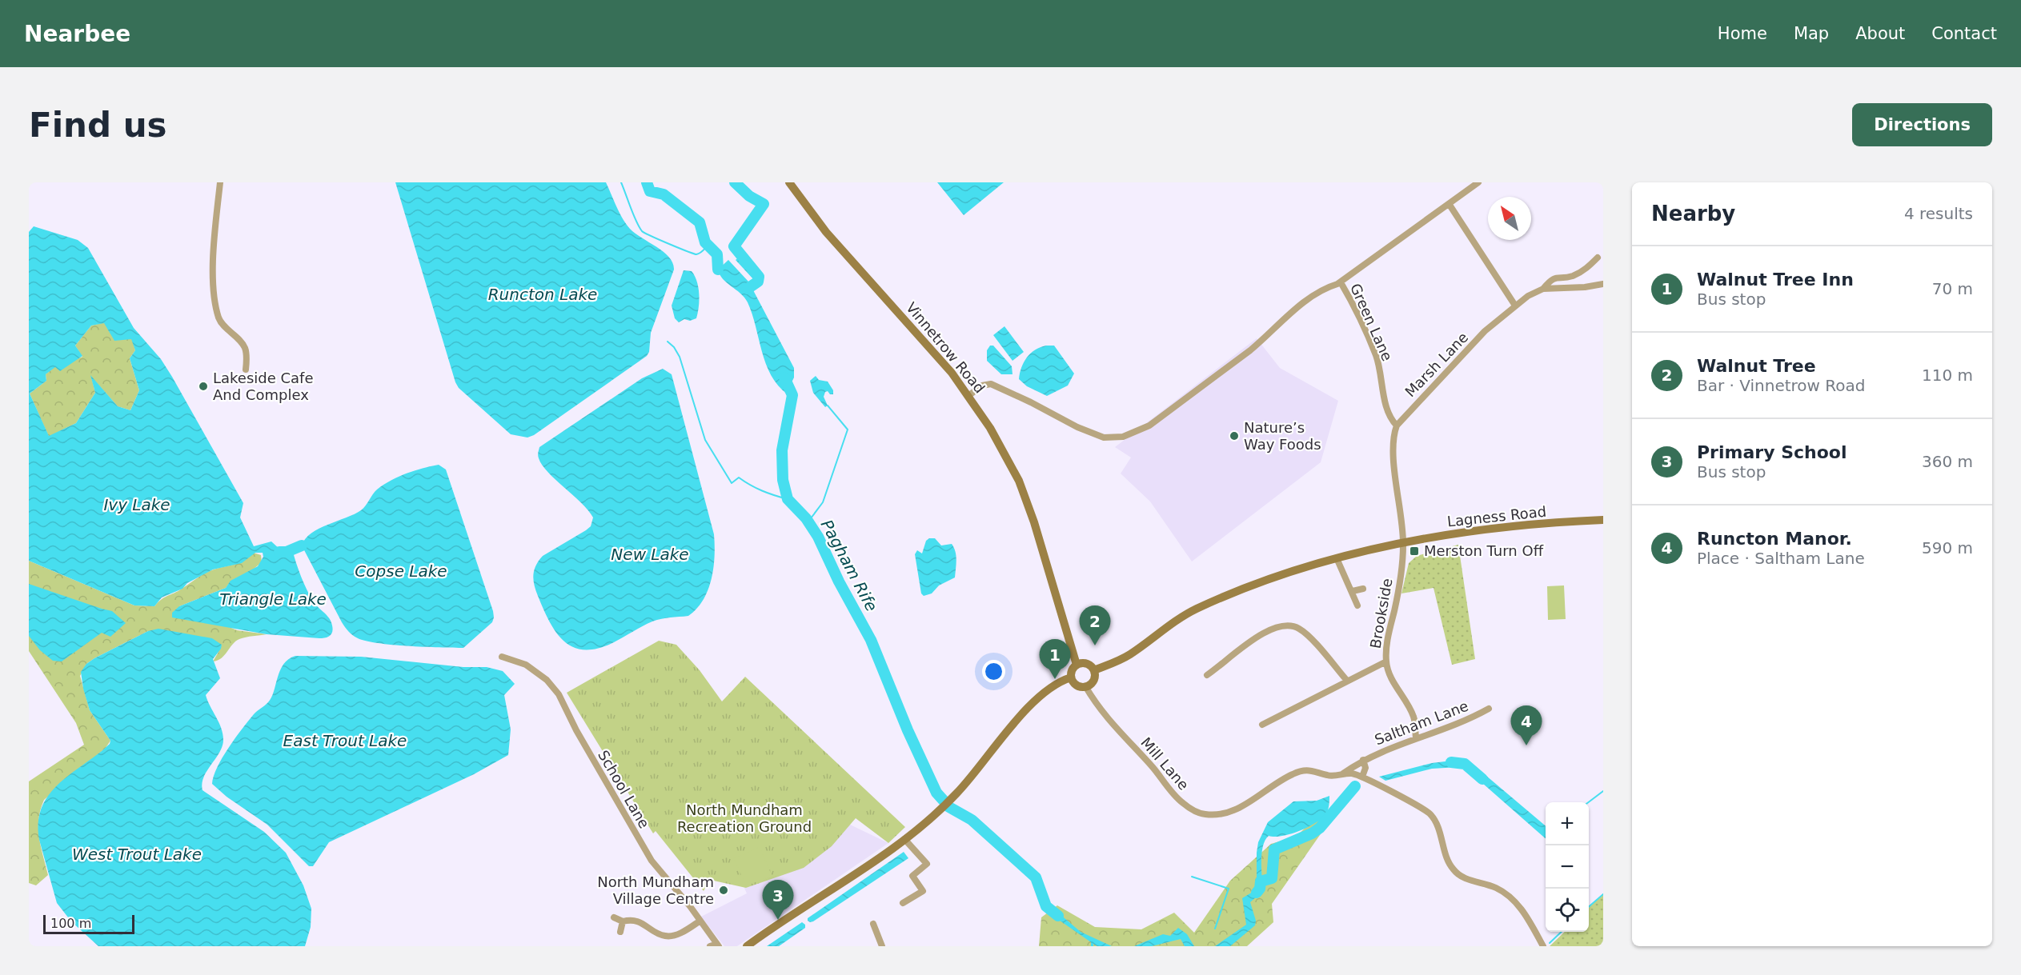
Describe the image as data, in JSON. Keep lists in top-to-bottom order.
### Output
{
  "streets": {
    "main road": ["Vinnetrow Road", "Lagness Road"],
    "street": [
      "Green Lane",
      "Marsh Lane",
      "Brookside",
      "Saltham Lane",
      "Mill Lane",
      "School Lane"
    ]
  },
  "crossings": [
    ["Green Lane", "Marsh Lane"],
    ["Vinnetrow Road", "Lagness Road"],
    ["Vinnetrow Road", "Mill Lane"],
    ["Lagness Road", "Brookside"],
    ["Lagness Road", "Mill Lane"],
    ["Brookside", "Saltham Lane"],
    ["Saltham Lane", "Mill Lane"]
  ],
  "water": [
    "Runcton Lake",
    "Ivy Lake",
    "New Lake",
    "Pagham Rife",
    "Copse Lake",
    "Triangle Lake",
    "East Trout Lake",
    "West Trout Lake"
  ],
  "parks": ["North Mundham Recreation Ground"],
  "places": {
    "other": ["Lakeside Cafe And Complex", "Nature’s Way Foods", "North Mundham Village Centre"],
    "transit": ["Merston Turn Off"]
  },
  "scale_bar": "100 m",
  "north": "top left",
  "page": {
    "header": "Nearbee",
    "nav": [
      "Home",
      "Map",
      "About",
      "Contact"
    ],
    "buttons": "Directions",
    "title": "Find us",
    "heading": ["Nearby", "4 results"],
    "list": [
      {
        "mark": "1",
        "name": "Walnut Tree Inn",
        "note": "Bus stop",
        "value": "70 m"
      },
      {
        "mark": "2",
        "name": "Walnut Tree",
        "note": "Bar · Vinnetrow Road",
        "value": "110 m"
      },
      {
        "mark": "3",
        "name": "Primary School",
        "note": "Bus stop",
        "value": "360 m"
      },
      {
        "mark": "4",
        "name": "Runcton Manor.",
        "note": "Place · Saltham Lane",
        "value": "590 m"
      }
    ],
    "pins": [
      "2",
      "1",
      "4",
      "3"
    ],
    "map_buttons": ["+", "−"],
    "scale": "100 m"
  }
}
